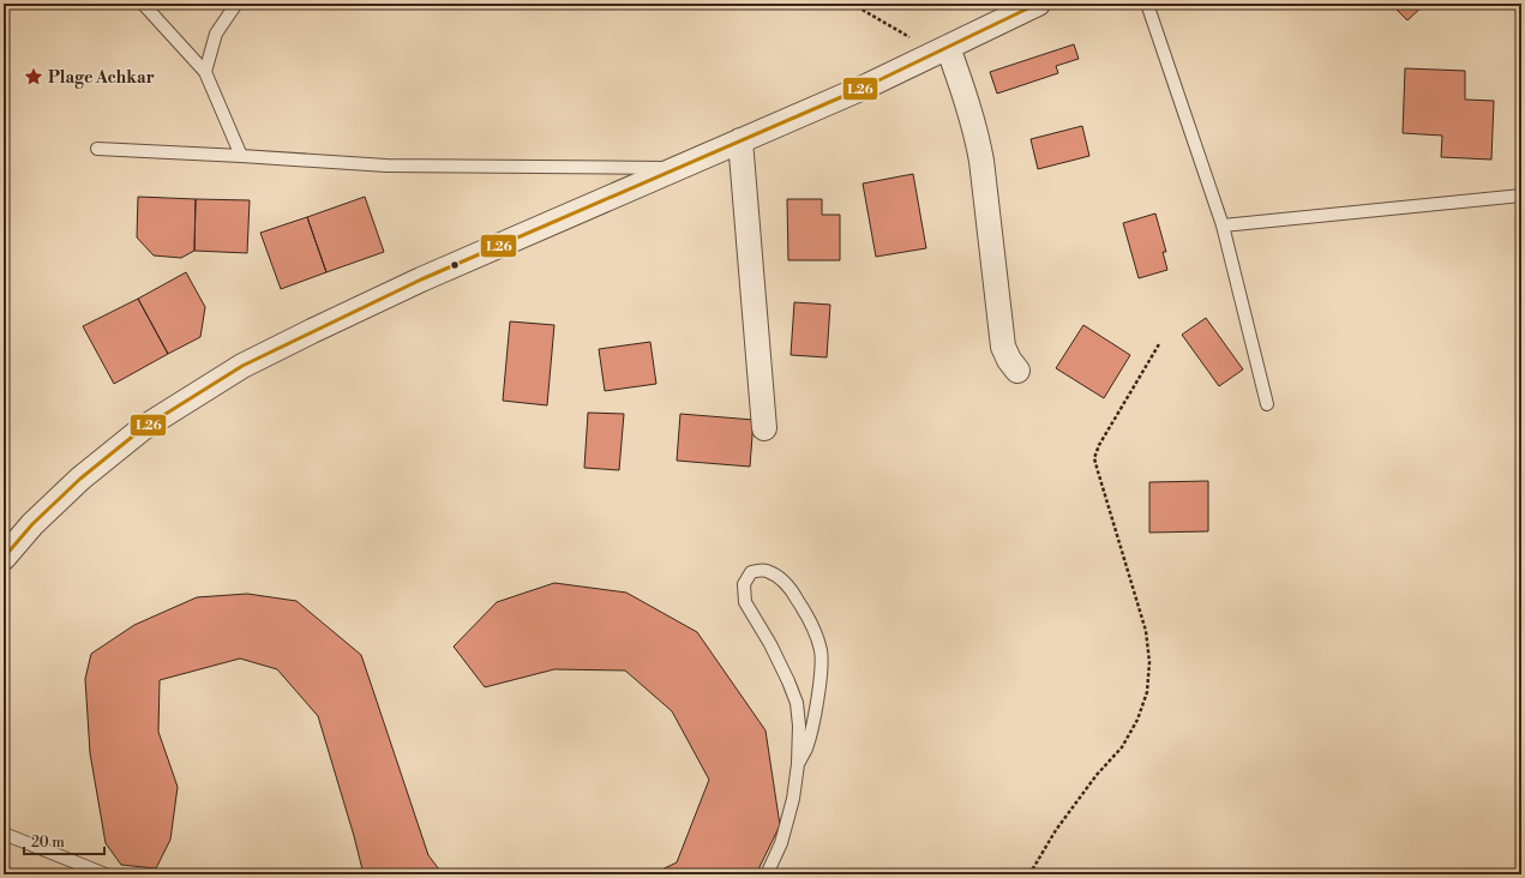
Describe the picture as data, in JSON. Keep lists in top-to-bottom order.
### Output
{
  "places": {
    "place": ["Plage Achkar"]
  },
  "lines": ["transit line L26"],
  "scale_bar": "20 m"
}
